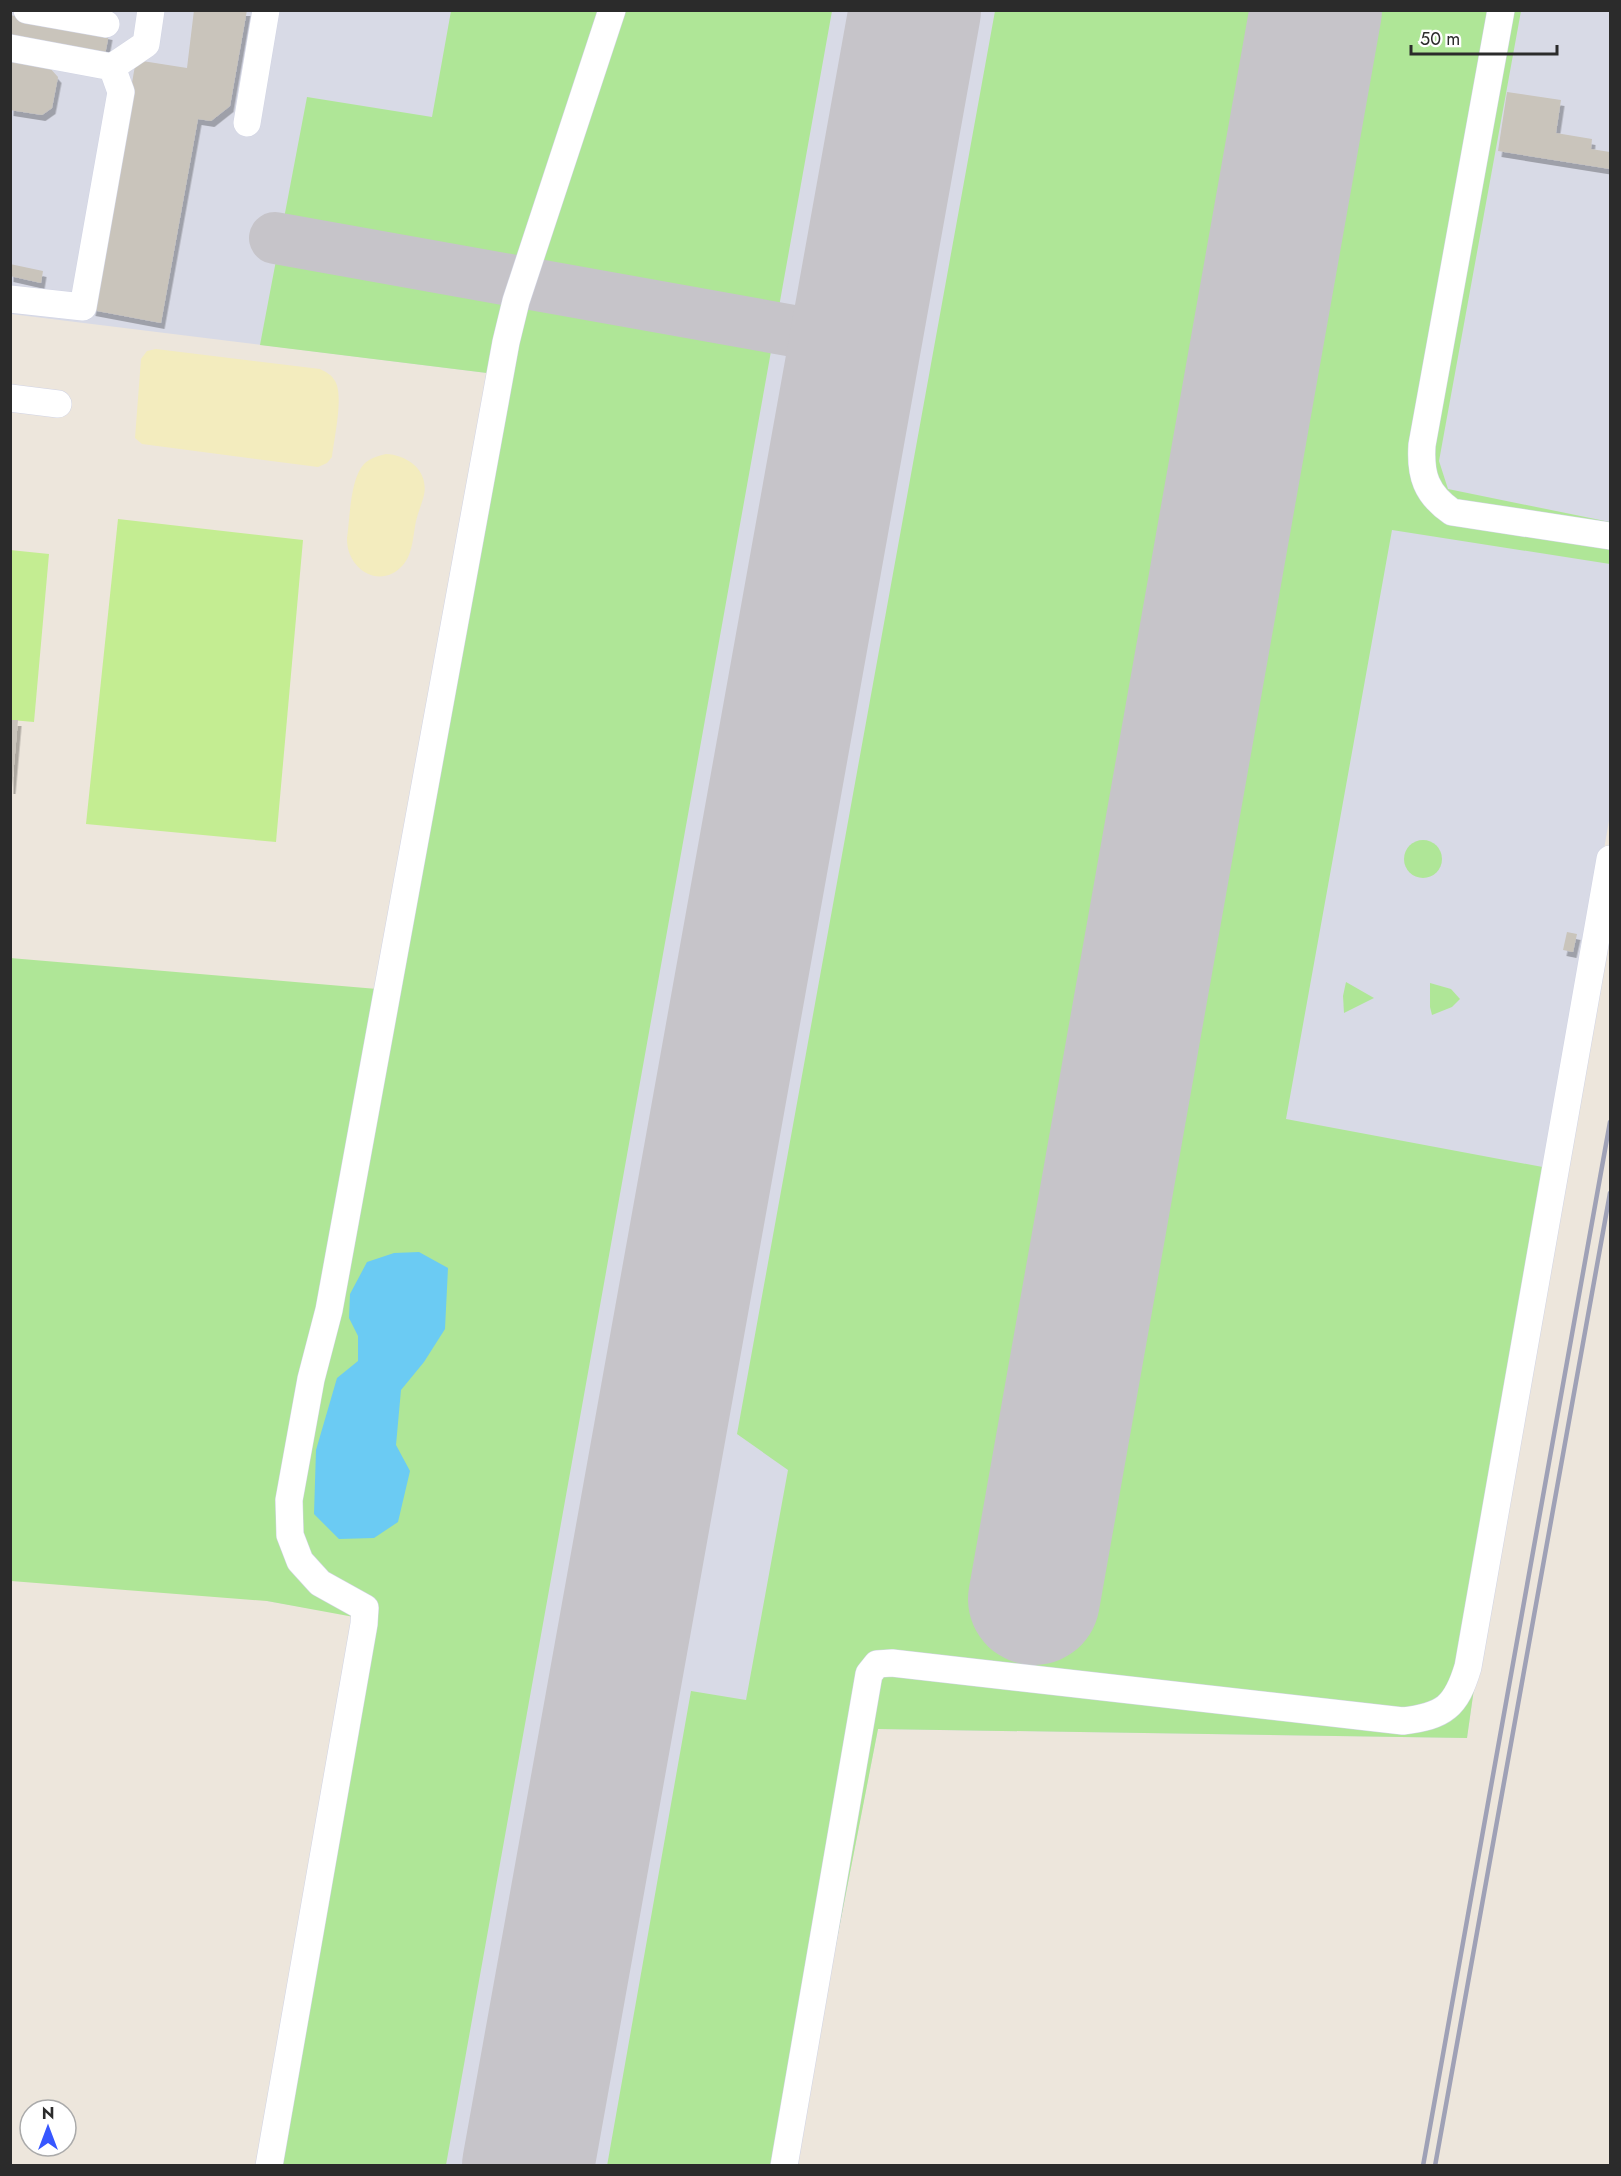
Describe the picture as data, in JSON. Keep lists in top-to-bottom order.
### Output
{
  "scale_bar": "50 m",
  "north": "top"
}
